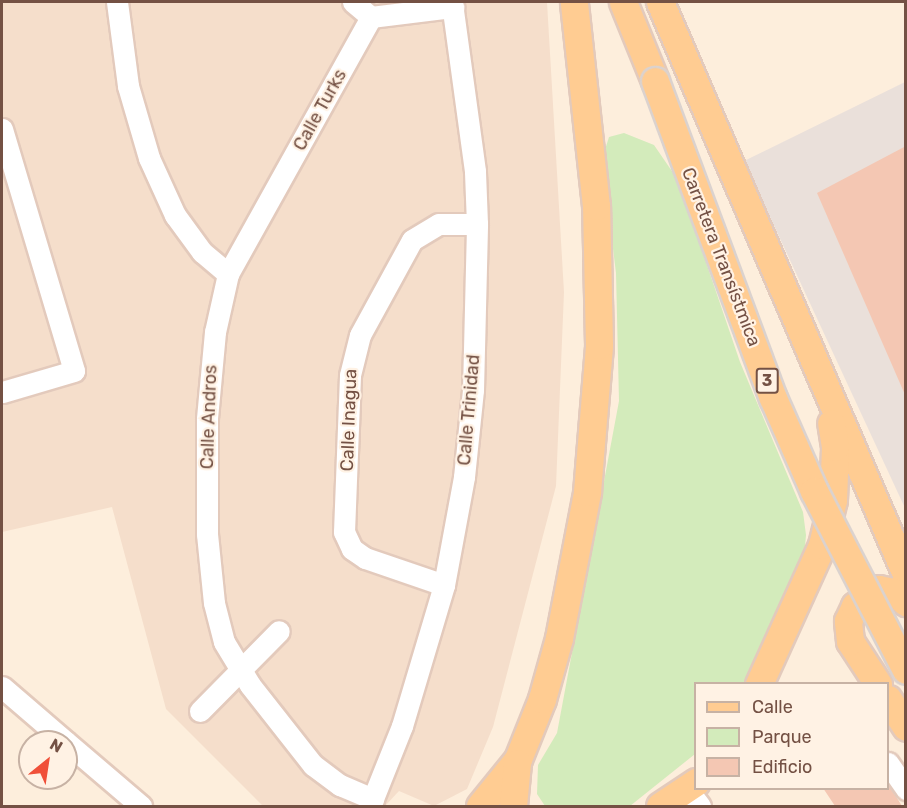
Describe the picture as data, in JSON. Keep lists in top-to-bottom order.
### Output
{
  "streets": {
    "main road": ["Carretera Transístmica", "3"],
    "street": [
      "Calle Turks",
      "Calle Trinidad",
      "Calle Andros",
      "Calle Inagua"
    ]
  },
  "crossings": [
    ["Calle Turks", "Calle Andros"],
    ["Calle Trinidad", "Calle Andros"],
    ["Calle Trinidad", "Calle Inagua"]
  ],
  "legend": ["Calle", "Parque", "Edificio"],
  "north": "top right"
}
